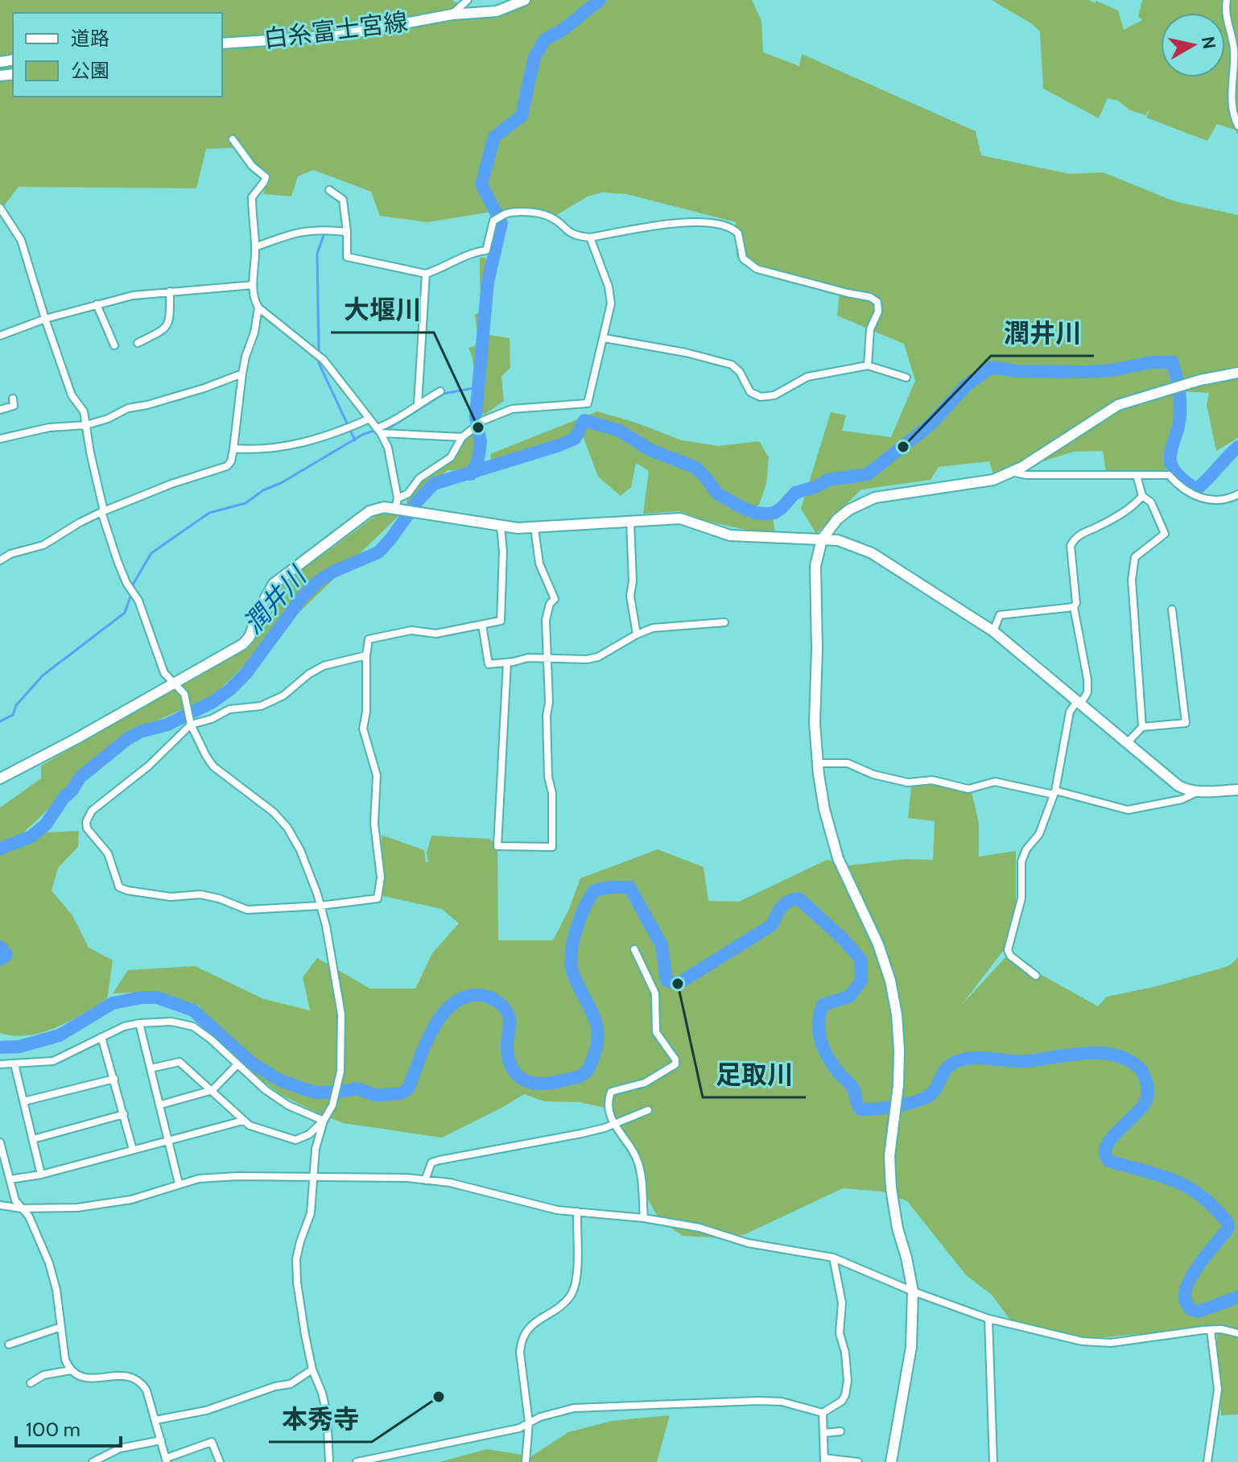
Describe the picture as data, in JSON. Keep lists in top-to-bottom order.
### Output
{
  "streets": {
    "street": ["白糸富士宮線"]
  },
  "water": ["潤井川"],
  "places": [
    "大堰川",
    "潤井川",
    "足取川",
    "本秀寺"
  ],
  "legend": ["道路", "公園"],
  "scale_bar": "100 m",
  "north": "right"
}
